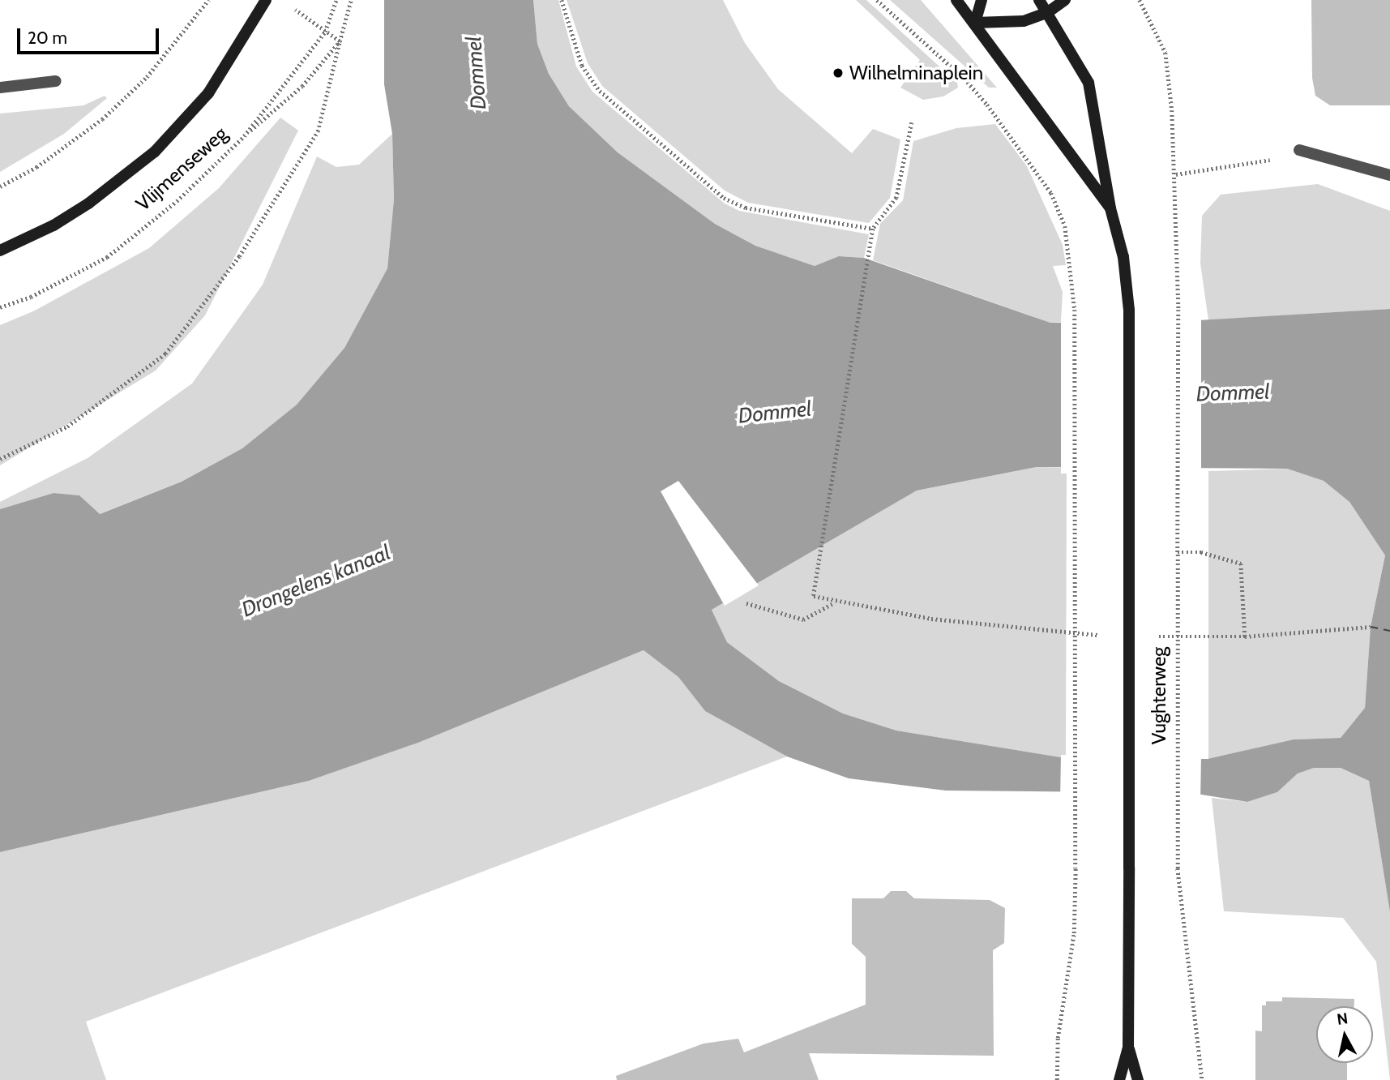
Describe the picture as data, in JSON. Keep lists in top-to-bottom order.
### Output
{
  "streets": {
    "main road": ["Vlijmenseweg", "Vughterweg"]
  },
  "water": ["Dommel", "Drongelens kanaal"],
  "places": ["Wilhelminaplein"],
  "scale_bar": "20 m",
  "north": "top"
}
